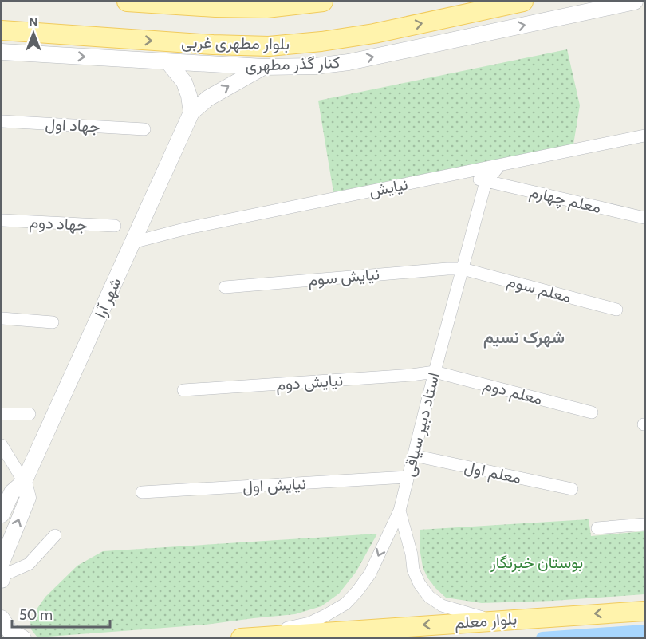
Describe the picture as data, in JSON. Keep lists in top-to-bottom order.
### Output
{
  "streets": {
    "main road": ["بلوار مطهری غربی", "بلوار معلم"],
    "street": [
      "کنار گذر مطهری",
      "جهاد اول",
      "نيايش",
      "معلم چهارم",
      "جهاد دوم",
      "نیایش سوم",
      "معلم سوم",
      "شهر آرا",
      "نیایش دوم",
      "معلم دوم",
      "استاد دبیر سیاقی",
      "معلم اول",
      "نیایش اول"
    ]
  },
  "crossings": [
    ["نيايش", "معلم چهارم"],
    ["نيايش", "شهر آرا"],
    ["معلم چهارم", "استاد دبیر سیاقی"],
    ["نیایش سوم", "معلم سوم"],
    ["نیایش سوم", "استاد دبیر سیاقی"],
    ["معلم سوم", "استاد دبیر سیاقی"],
    ["نیایش دوم", "معلم دوم"],
    ["نیایش دوم", "استاد دبیر سیاقی"],
    ["معلم دوم", "استاد دبیر سیاقی"],
    ["استاد دبیر سیاقی", "معلم اول"],
    ["استاد دبیر سیاقی", "نیایش اول"],
    ["استاد دبیر سیاقی", "بلوار معلم"]
  ],
  "one_way": ["کنار گذر مطهری", "بلوار معلم"],
  "districts": ["شهرک نسیم"],
  "parks": ["بوستان خبرنگار"],
  "scale_bar": "50 m",
  "north": "top"
}
